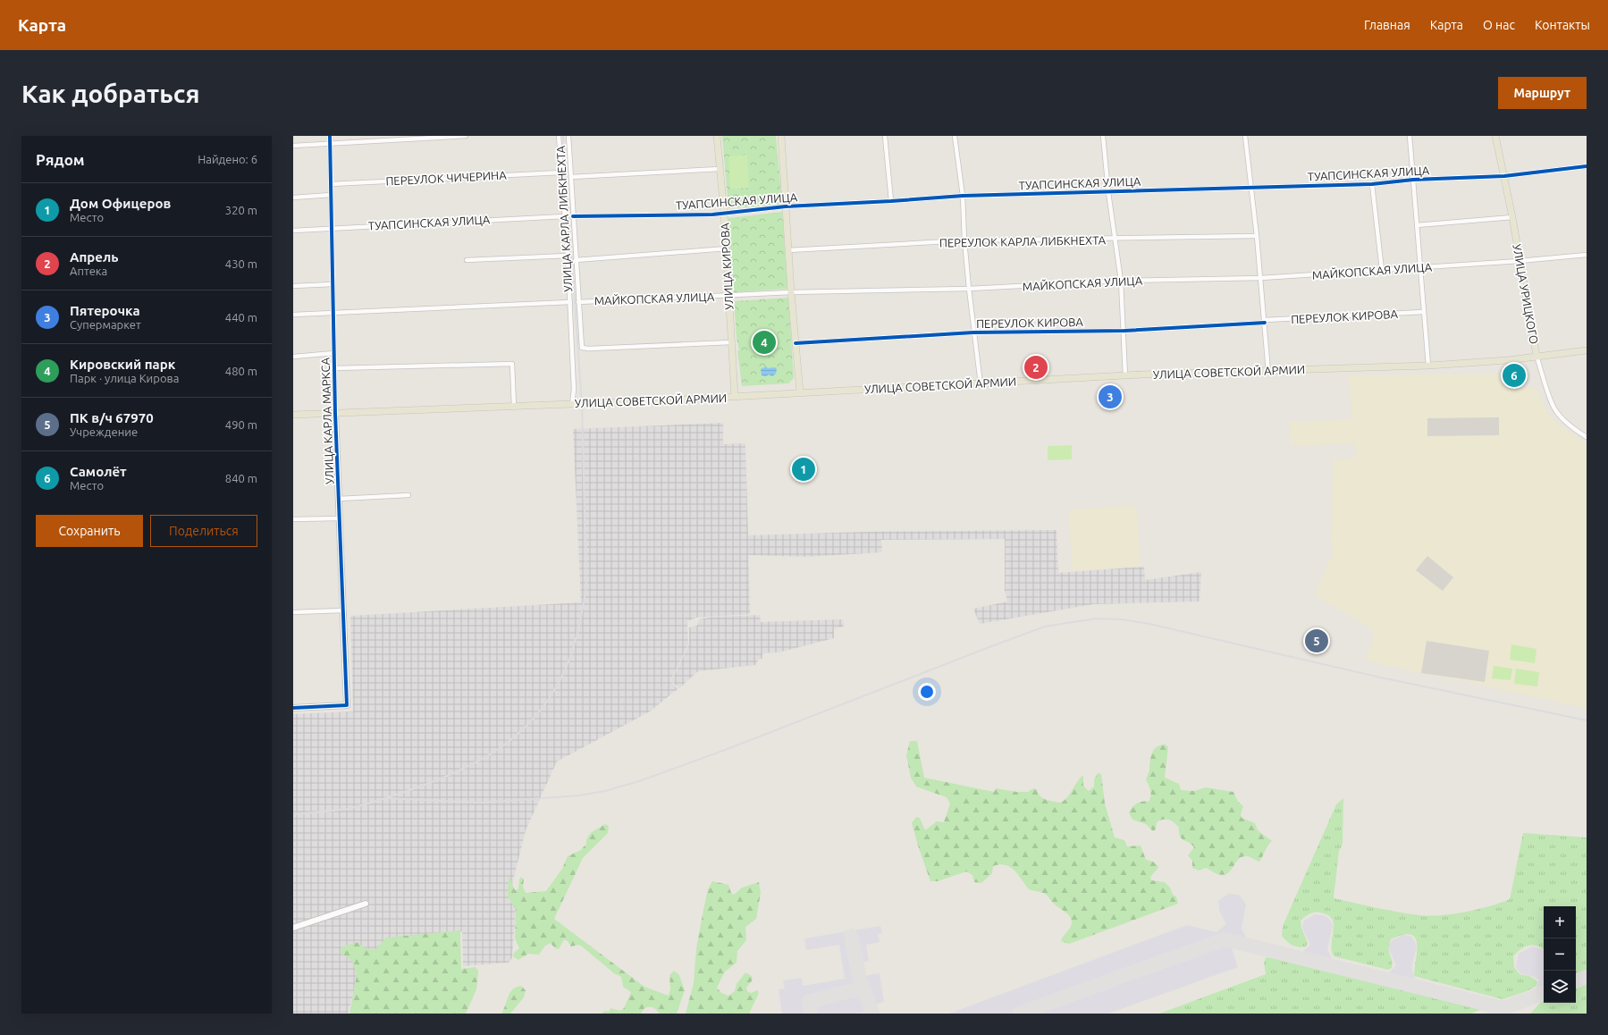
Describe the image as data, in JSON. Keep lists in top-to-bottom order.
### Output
{
  "streets": {
    "main road": ["УЛИЦА КИРОВА", "УЛИЦА УРИЦКОГО", "УЛИЦА СОВЕТСКОЙ АРМИИ"],
    "street": [
      "ТУАПСИНСКАЯ УЛИЦА",
      "ПЕРЕУЛОК ЧИЧЕРИНА",
      "УЛИЦА КАРЛА ЛИБКНЕХТА",
      "ПЕРЕУЛОК КАРЛА ЛИБКНЕХТА",
      "МАЙКОПСКАЯ УЛИЦА",
      "ПЕРЕУЛОК КИРОВА",
      "УЛИЦА КАРЛА МАРКСА"
    ]
  },
  "crossings": [
    ["ТУАПСИНСКАЯ УЛИЦА", "УЛИЦА КАРЛА ЛИБКНЕХТА"],
    ["ТУАПСИНСКАЯ УЛИЦА", "УЛИЦА КИРОВА"],
    ["ТУАПСИНСКАЯ УЛИЦА", "МАЙКОПСКАЯ УЛИЦА"],
    ["ТУАПСИНСКАЯ УЛИЦА", "УЛИЦА УРИЦКОГО"],
    ["ТУАПСИНСКАЯ УЛИЦА", "УЛИЦА КАРЛА МАРКСА"],
    ["ПЕРЕУЛОК ЧИЧЕРИНА", "УЛИЦА КАРЛА ЛИБКНЕХТА"],
    ["ПЕРЕУЛОК ЧИЧЕРИНА", "УЛИЦА КАРЛА МАРКСА"],
    ["УЛИЦА КАРЛА ЛИБКНЕХТА", "УЛИЦА КИРОВА"],
    ["УЛИЦА КАРЛА ЛИБКНЕХТА", "МАЙКОПСКАЯ УЛИЦА"],
    ["УЛИЦА КАРЛА ЛИБКНЕХТА", "УЛИЦА СОВЕТСКОЙ АРМИИ"],
    ["УЛИЦА КИРОВА", "МАЙКОПСКАЯ УЛИЦА"],
    ["УЛИЦА КИРОВА", "УЛИЦА СОВЕТСКОЙ АРМИИ"],
    ["МАЙКОПСКАЯ УЛИЦА", "УЛИЦА УРИЦКОГО"],
    ["УЛИЦА УРИЦКОГО", "УЛИЦА СОВЕТСКОЙ АРМИИ"],
    ["УЛИЦА СОВЕТСКОЙ АРМИИ", "УЛИЦА КАРЛА МАРКСА"]
  ],
  "page": {
    "header": "Карта",
    "nav": [
      "Главная",
      "Карта",
      "О нас",
      "Контакты"
    ],
    "buttons": [
      "Маршрут",
      ["Сохранить", "Поделиться"]
    ],
    "title": "Как добраться",
    "heading": ["Рядом", "Найдено: 6"],
    "list": [
      {
        "mark": "1",
        "name": "Дом Офицеров",
        "note": "Место",
        "value": "320 m"
      },
      {
        "mark": "2",
        "name": "Апрель",
        "note": "Аптека",
        "value": "430 m"
      },
      {
        "mark": "3",
        "name": "Пятерочка",
        "note": "Супермаркет",
        "value": "440 m"
      },
      {
        "mark": "4",
        "name": "Кировский парк",
        "note": "Парк · улица Кирова",
        "value": "480 m"
      },
      {
        "mark": "5",
        "name": "ПК в/ч 67970",
        "note": "Учреждение",
        "value": "490 m"
      },
      {
        "mark": "6",
        "name": "Самолёт",
        "note": "Место",
        "value": "840 m"
      }
    ],
    "pins": [
      "4",
      "2",
      "6",
      "3",
      "1",
      "5"
    ],
    "map_buttons": ["+", "−"]
  }
}
